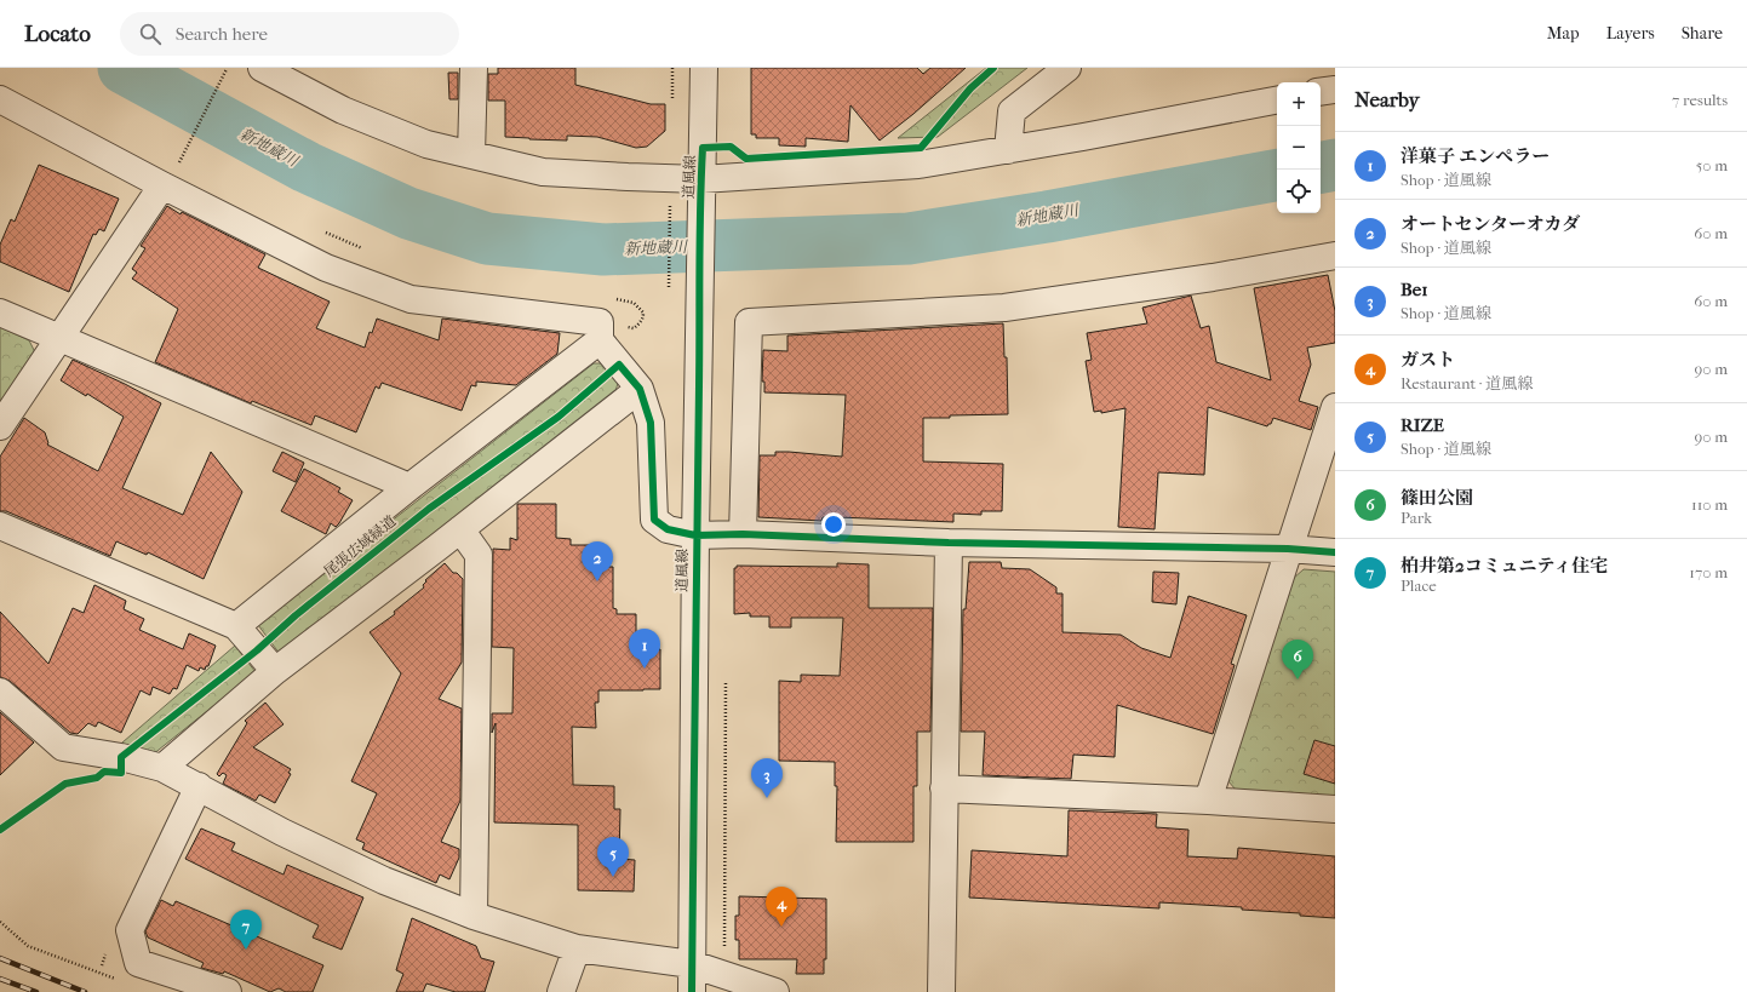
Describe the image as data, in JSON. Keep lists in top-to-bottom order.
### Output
{
  "streets": {
    "street": ["道風線"],
    "cycle path": ["尾張広域緑道"]
  },
  "water": ["新地蔵川"],
  "page": {
    "header": "Locato",
    "search": "Search here",
    "nav": ["Map", "Layers", "Share"],
    "heading": ["Nearby", "7 results"],
    "map_buttons": ["+", "−"],
    "list": [
      {
        "mark": "1",
        "name": "洋菓子 エンペラー",
        "note": "Shop · 道風線",
        "value": "50 m"
      },
      {
        "mark": "2",
        "name": "オートセンターオカダ",
        "note": "Shop · 道風線",
        "value": "60 m"
      },
      {
        "mark": "3",
        "name": "Be1",
        "note": "Shop · 道風線",
        "value": "60 m"
      },
      {
        "mark": "4",
        "name": "ガスト",
        "note": "Restaurant · 道風線",
        "value": "90 m"
      },
      {
        "mark": "5",
        "name": "RIZE",
        "note": "Shop · 道風線",
        "value": "90 m"
      },
      {
        "mark": "6",
        "name": "篠田公園",
        "note": "Park",
        "value": "110 m"
      },
      {
        "mark": "7",
        "name": "柏井第2コミュニティ住宅",
        "note": "Place",
        "value": "170 m"
      }
    ],
    "pins": [
      "2",
      "1",
      "6",
      "3",
      "5",
      "4",
      "7"
    ]
  }
}
